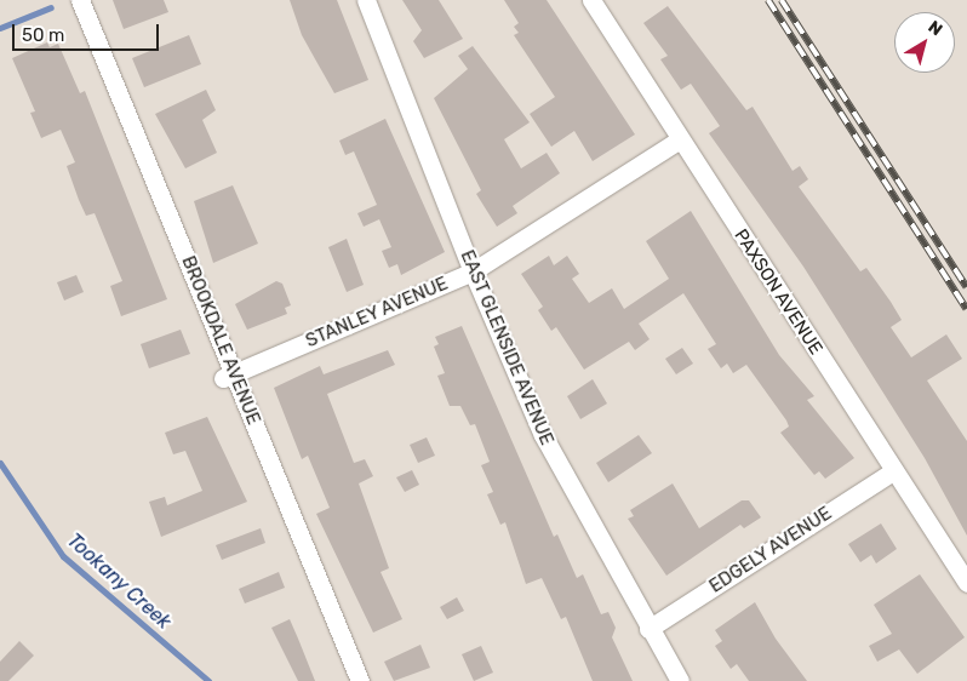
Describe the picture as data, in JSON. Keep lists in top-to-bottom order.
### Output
{
  "streets": {
    "street": [
      "PAXSON AVENUE",
      "STANLEY AVENUE",
      "BROOKDALE AVENUE",
      "EAST GLENSIDE AVENUE",
      "EDGELY AVENUE"
    ]
  },
  "crossings": [
    ["PAXSON AVENUE", "STANLEY AVENUE"],
    ["PAXSON AVENUE", "EDGELY AVENUE"],
    ["STANLEY AVENUE", "BROOKDALE AVENUE"],
    ["STANLEY AVENUE", "EAST GLENSIDE AVENUE"],
    ["EAST GLENSIDE AVENUE", "EDGELY AVENUE"]
  ],
  "water": ["Tookany Creek"],
  "scale_bar": "50 m",
  "north": "top right"
}
